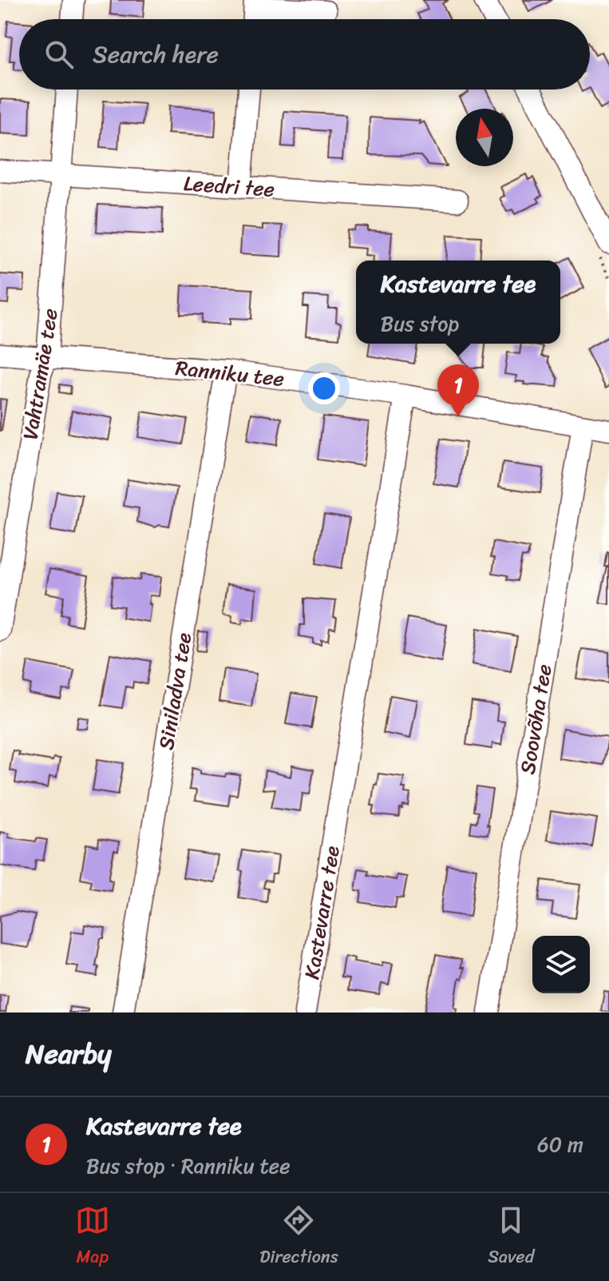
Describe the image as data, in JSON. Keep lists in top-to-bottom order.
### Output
{
  "streets": {
    "street": [
      "Leedri tee",
      "Ranniku tee",
      "Vahtramäe tee",
      "Siniladva tee",
      "Soovõha tee",
      "Kastevarre tee"
    ]
  },
  "crossings": [
    ["Leedri tee", "Vahtramäe tee"],
    ["Ranniku tee", "Vahtramäe tee"],
    ["Ranniku tee", "Siniladva tee"],
    ["Ranniku tee", "Soovõha tee"],
    ["Ranniku tee", "Kastevarre tee"]
  ],
  "north": "top",
  "page": {
    "search": "Search here",
    "popup": ["Kastevarre tee", "Bus stop"],
    "pins": "1",
    "heading": "Nearby",
    "list": [
      {
        "mark": "1",
        "name": "Kastevarre tee",
        "note": "Bus stop · Ranniku tee",
        "value": "60 m"
      }
    ],
    "nav": ["Map", "Directions", "Saved"]
  }
}
